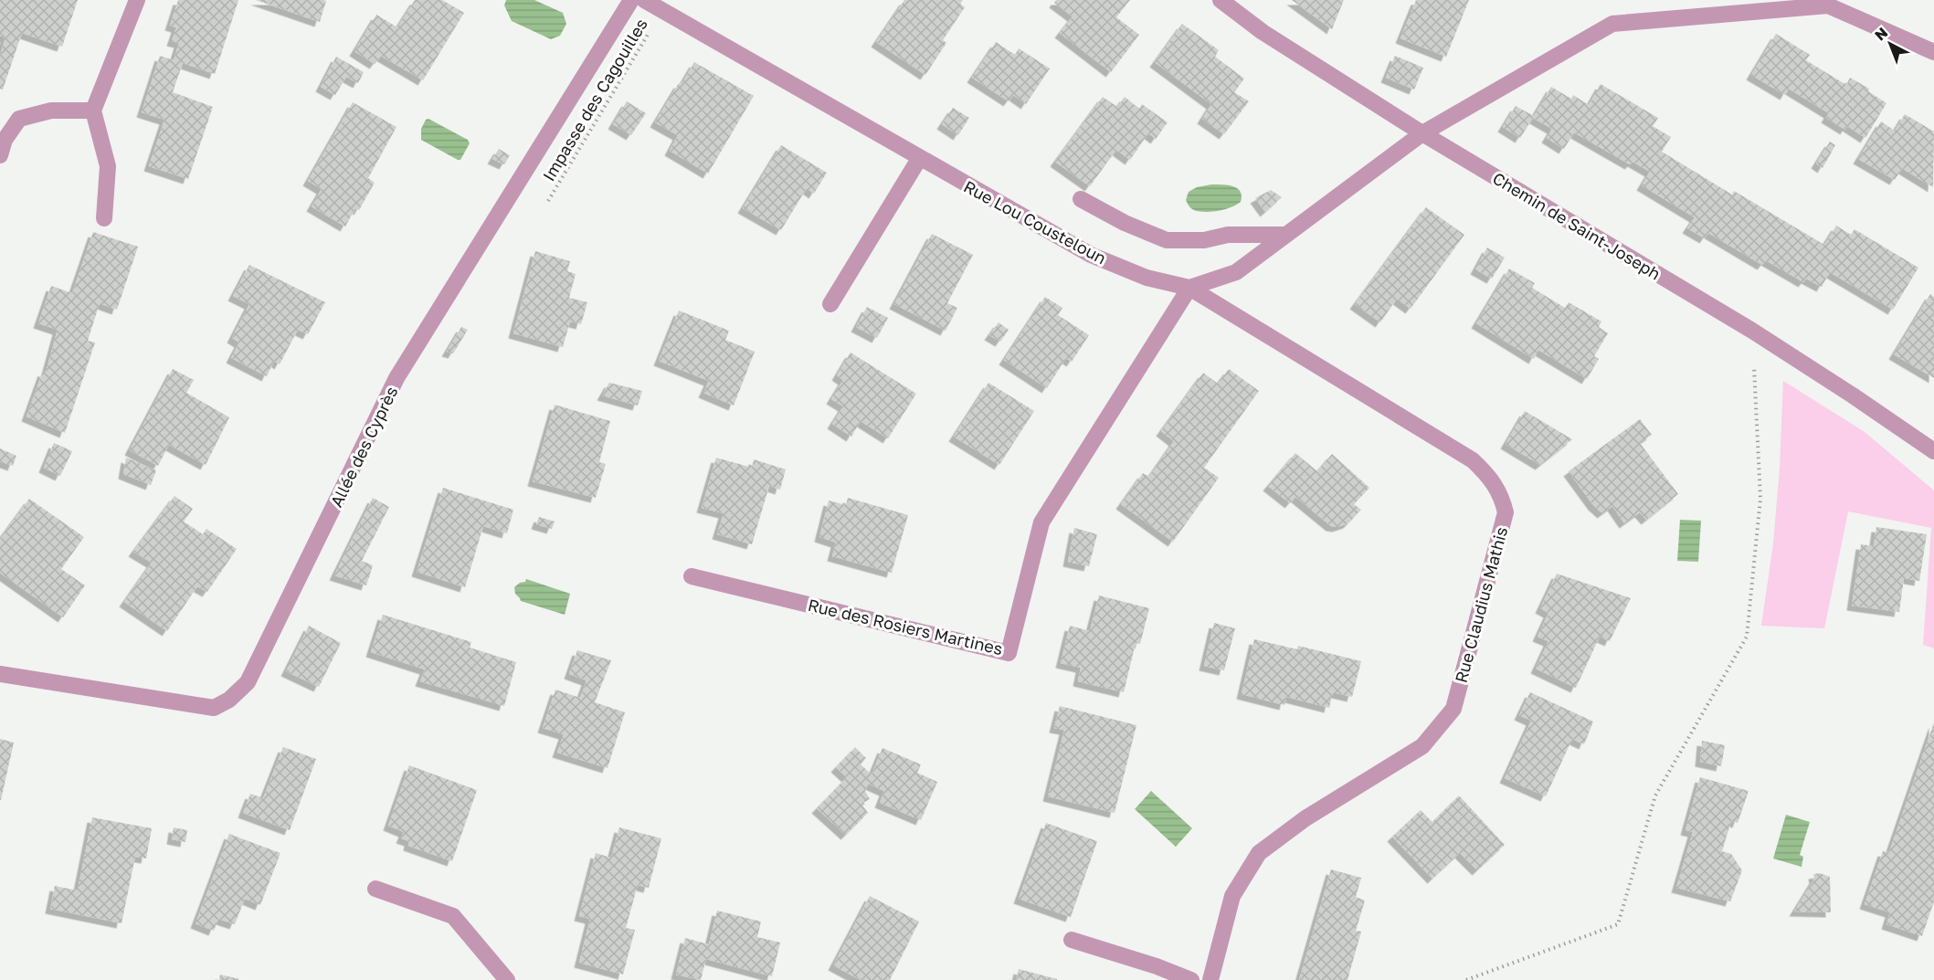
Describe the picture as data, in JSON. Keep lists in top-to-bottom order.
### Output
{
  "streets": {
    "street": [
      "Rue Lou Cousteloun",
      "Chemin de Saint-Joseph",
      "Allée des Cyprès",
      "Rue Claudius Mathis",
      "Rue des Rosiers Martines"
    ],
    "path": ["Impasse des Cagouilles"]
  },
  "crossings": [
    ["Impasse des Cagouilles", "Rue Lou Cousteloun"],
    ["Rue Lou Cousteloun", "Rue Claudius Mathis"],
    ["Rue Lou Cousteloun", "Rue des Rosiers Martines"],
    ["Rue Claudius Mathis", "Rue des Rosiers Martines"]
  ],
  "north": "top left"
}
